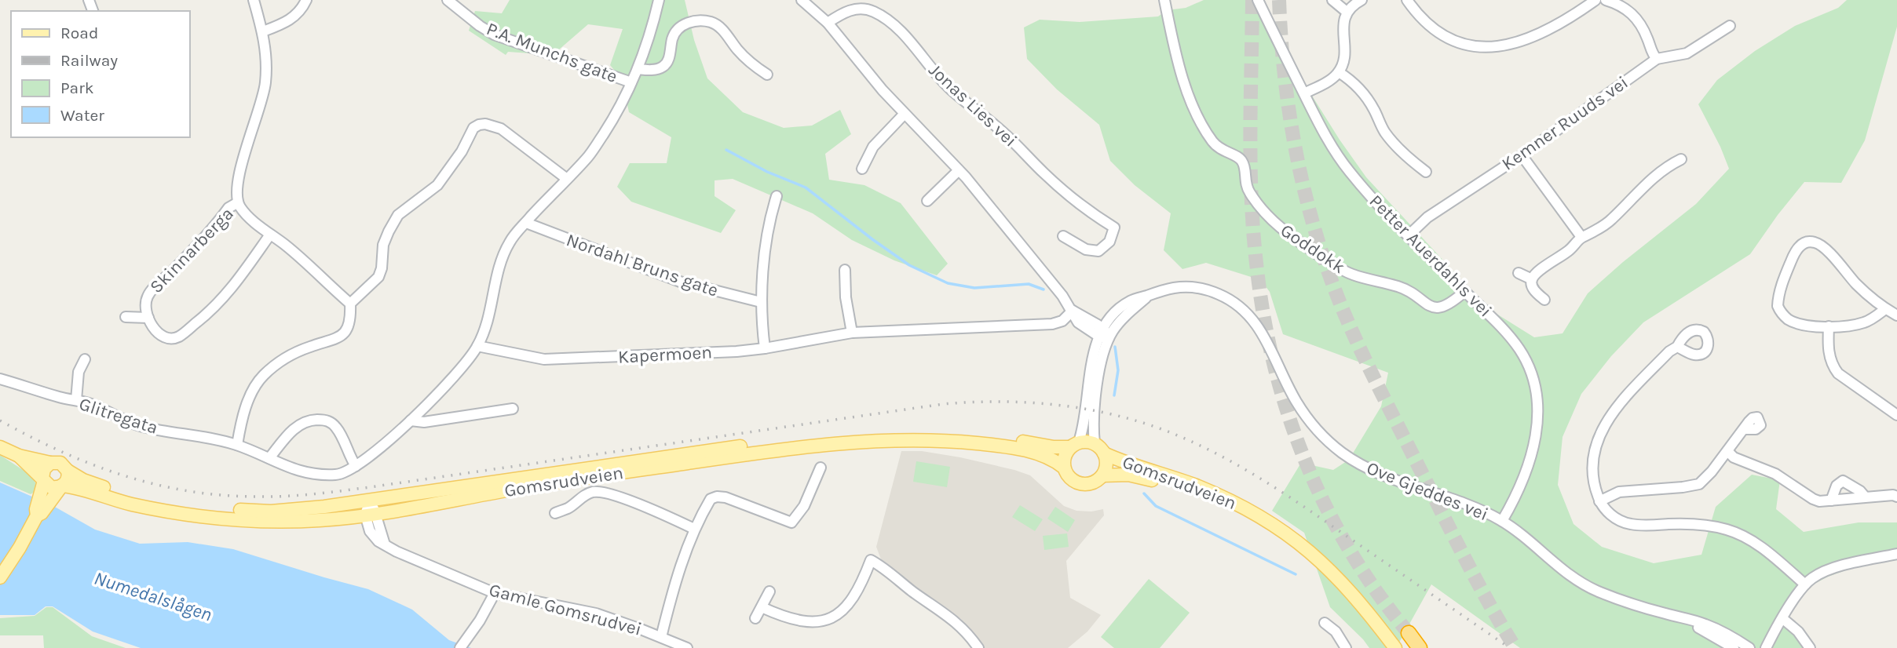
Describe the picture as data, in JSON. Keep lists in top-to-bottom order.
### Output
{
  "streets": {
    "main road": ["Gomsrudveien"],
    "street": [
      "P.A. Munchs gate",
      "Jonas Lies vei",
      "Kemner Ruuds vei",
      "Goddokk",
      "Skinnarberga",
      "Petter Auerdahls vei",
      "Nordahl Bruns gate",
      "Kapermoen",
      "Glitregata",
      "Ove Gjeddes vei",
      "Gamle Gomsrudvei"
    ]
  },
  "crossings": [
    ["Kemner Ruuds vei", "Petter Auerdahls vei"],
    ["Goddokk", "Petter Auerdahls vei"],
    ["Petter Auerdahls vei", "Ove Gjeddes vei"],
    ["Gomsrudveien", "Ove Gjeddes vei"],
    ["Gomsrudveien", "Gamle Gomsrudvei"]
  ],
  "water": ["Numedalslågen"],
  "legend": [
    "Road",
    "Railway",
    "Park",
    "Water"
  ]
}
